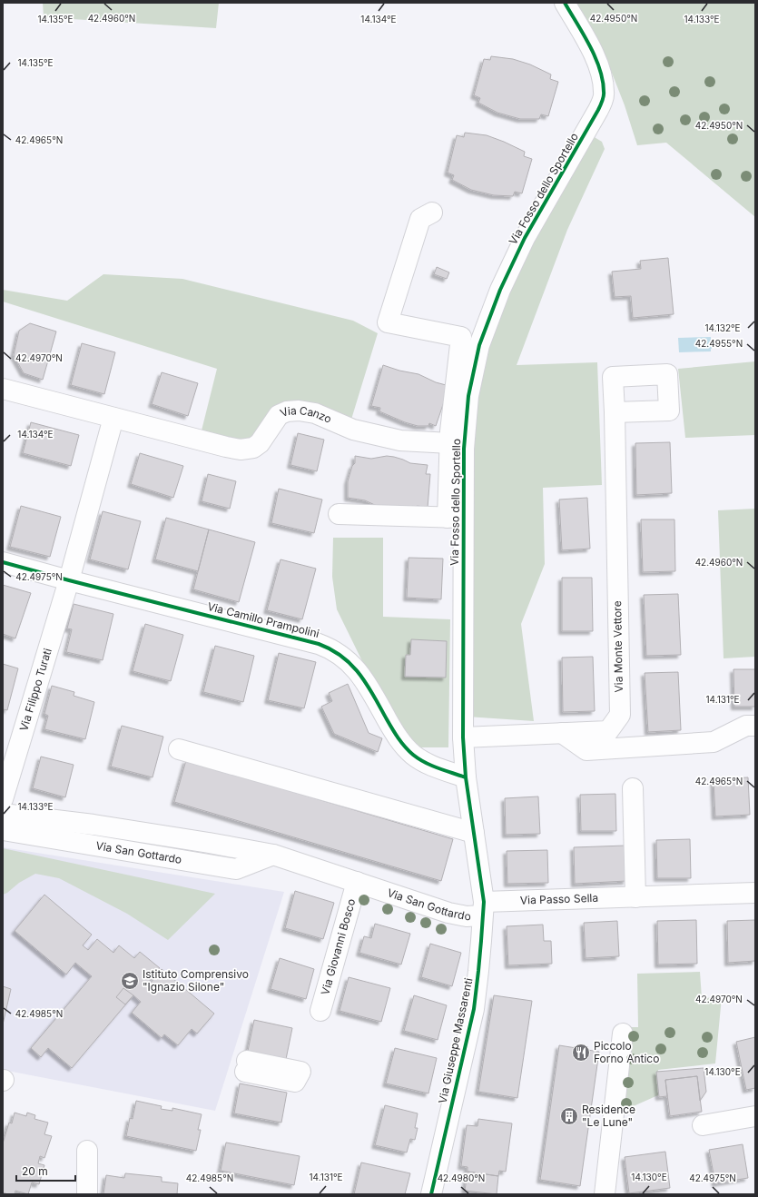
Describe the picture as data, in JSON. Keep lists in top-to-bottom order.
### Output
{
  "streets": {
    "street": [
      "Via Fosso dello Sportello",
      "Via Canzo",
      "Via Camillo Prampolini",
      "Via Monte Vettore",
      "Via Filippo Turati",
      "Via San Gottardo",
      "Via Passo Sella",
      "Via Giovanni Bosco",
      "Via Giuseppe Massarenti"
    ]
  },
  "crossings": [
    ["Via Fosso dello Sportello", "Via Monte Vettore"],
    ["Via Fosso dello Sportello", "Via Giuseppe Massarenti"],
    ["Via Camillo Prampolini", "Via Filippo Turati"],
    ["Via Camillo Prampolini", "Via Giuseppe Massarenti"],
    ["Via Monte Vettore", "Via Giuseppe Massarenti"],
    ["Via San Gottardo", "Via Passo Sella"],
    ["Via San Gottardo", "Via Giovanni Bosco"],
    ["Via San Gottardo", "Via Giuseppe Massarenti"],
    ["Via Passo Sella", "Via Giuseppe Massarenti"]
  ],
  "places": {
    "school or university": ["Istituto Comprensivo \"Ignazio Silone\""],
    "restaurant": ["Piccolo Forno Antico"],
    "building": ["Residence \"Le Lune\""]
  },
  "scale_bar": "20 m",
  "coordinates": [
    "42.4960°N",
    "42.4950°N",
    "14.135°E",
    "14.134°E",
    "14.133°E",
    "42.4965°N",
    "14.132°E",
    "42.4955°N",
    "42.4970°N",
    "42.4975°N",
    "14.131°E",
    "42.4985°N",
    "14.130°E",
    "42.4980°N"
  ]
}
